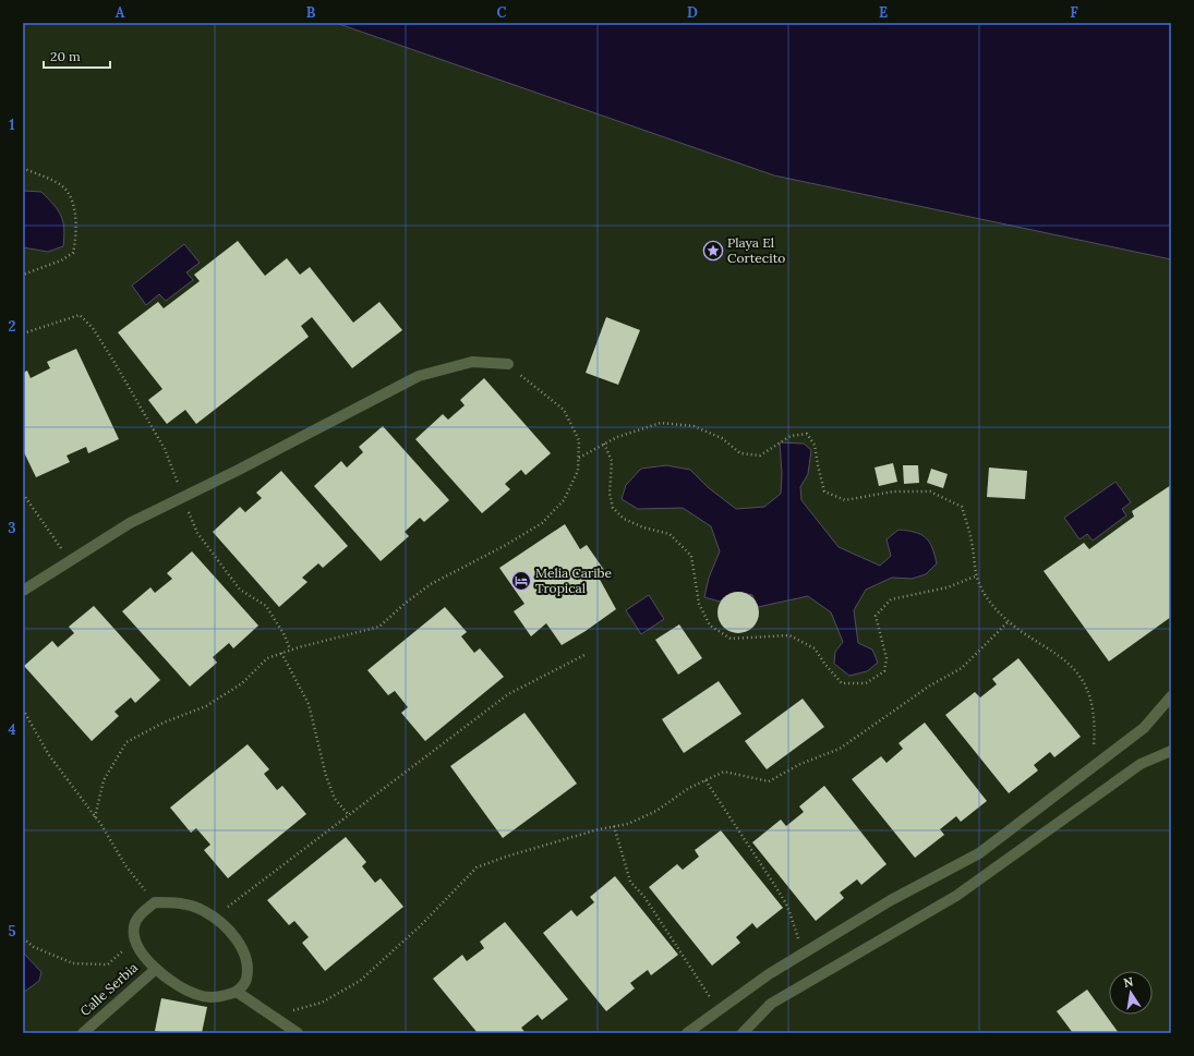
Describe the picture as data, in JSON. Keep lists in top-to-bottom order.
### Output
{
  "streets": {
    "lane": ["Calle Serbia"]
  },
  "places": {
    "place": ["Playa El Cortecito"],
    "hotel": ["Melia Caribe Tropical"]
  },
  "scale_bar": "20 m",
  "north": "top",
  "grid": {
    "columns": [
      "A",
      "B",
      "C",
      "D",
      "E",
      "F"
    ],
    "rows": [
      "1",
      "2",
      "3",
      "4",
      "5"
    ]
  }
}
